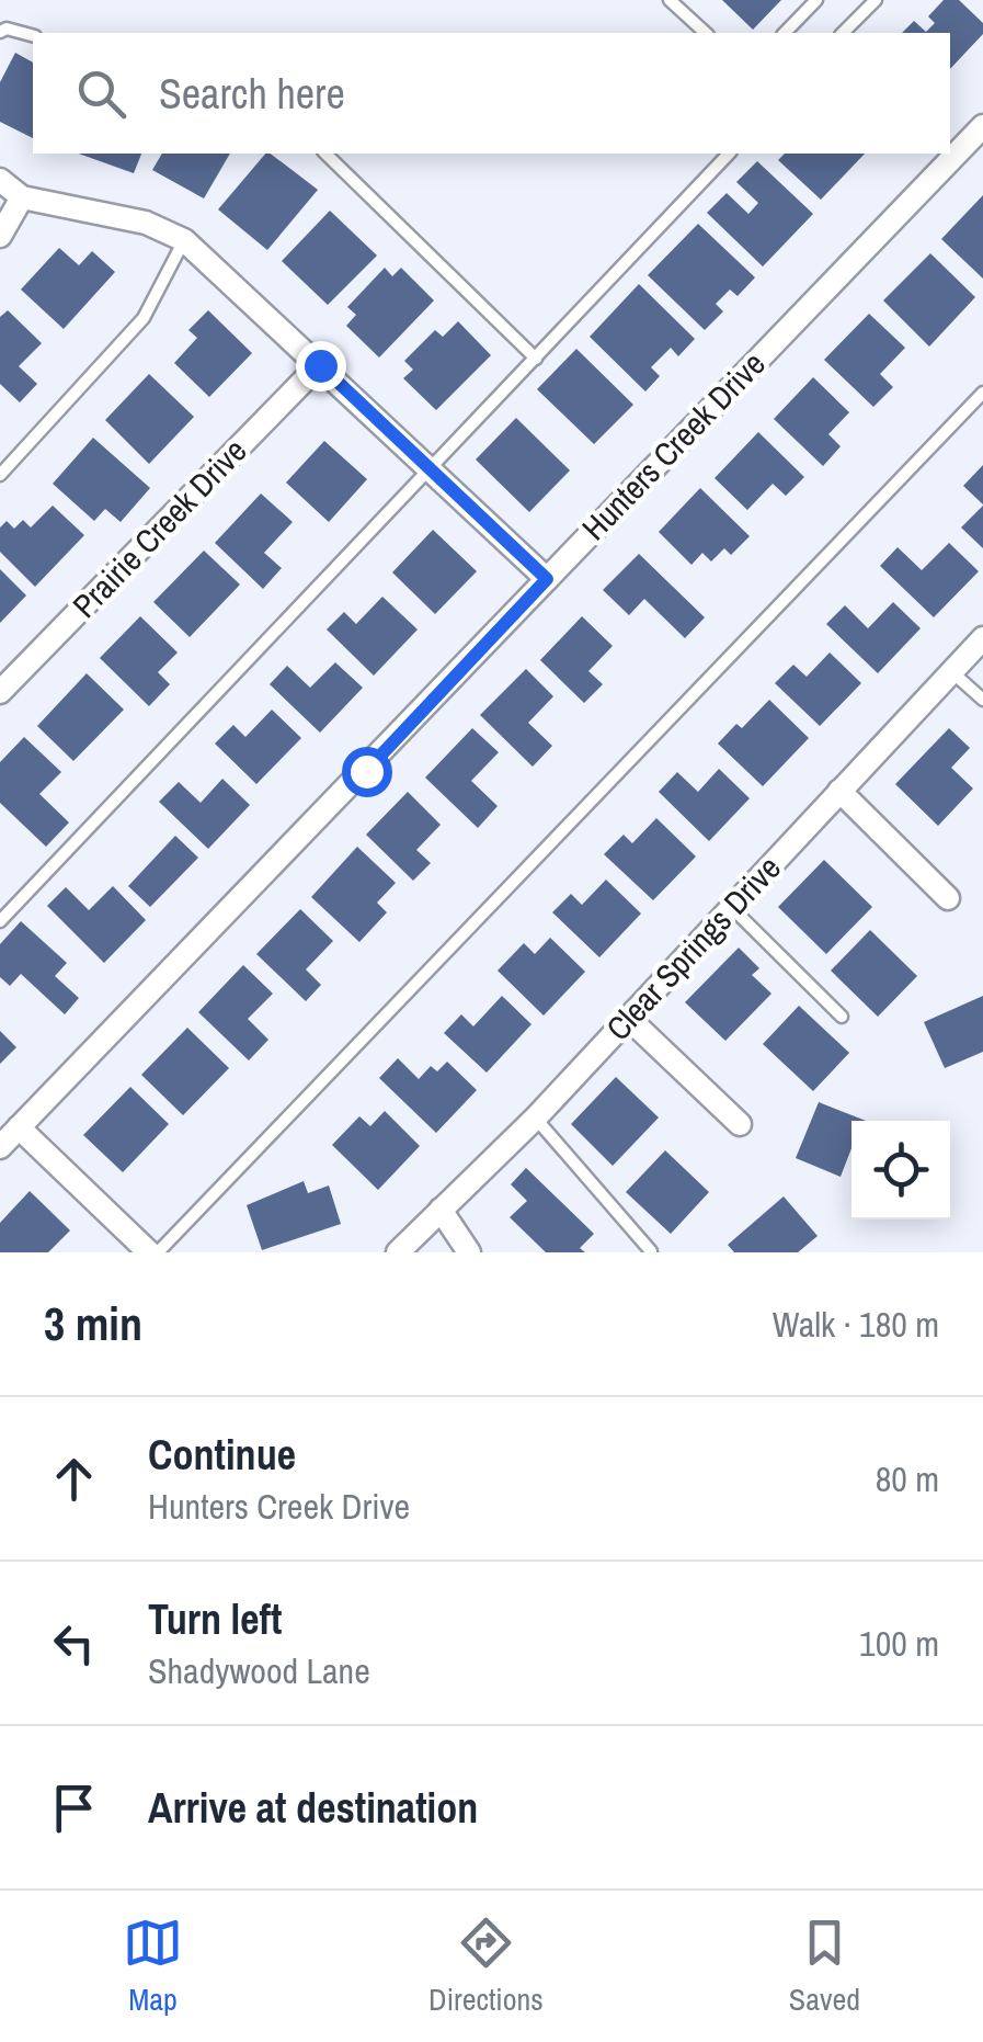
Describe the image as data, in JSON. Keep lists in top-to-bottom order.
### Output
{
  "streets": {
    "street": ["Hunters Creek Drive", "Prairie Creek Drive", "Clear Springs Drive"]
  },
  "page": {
    "search": "Search here",
    "heading": ["3 min", "Walk · 180 m"],
    "list": [
      ["Continue", "Hunters Creek Drive", "80 m"],
      ["Turn left", "Shadywood Lane", "100 m"],
      "Arrive at destination"
    ],
    "nav": ["Map", "Directions", "Saved"]
  }
}
